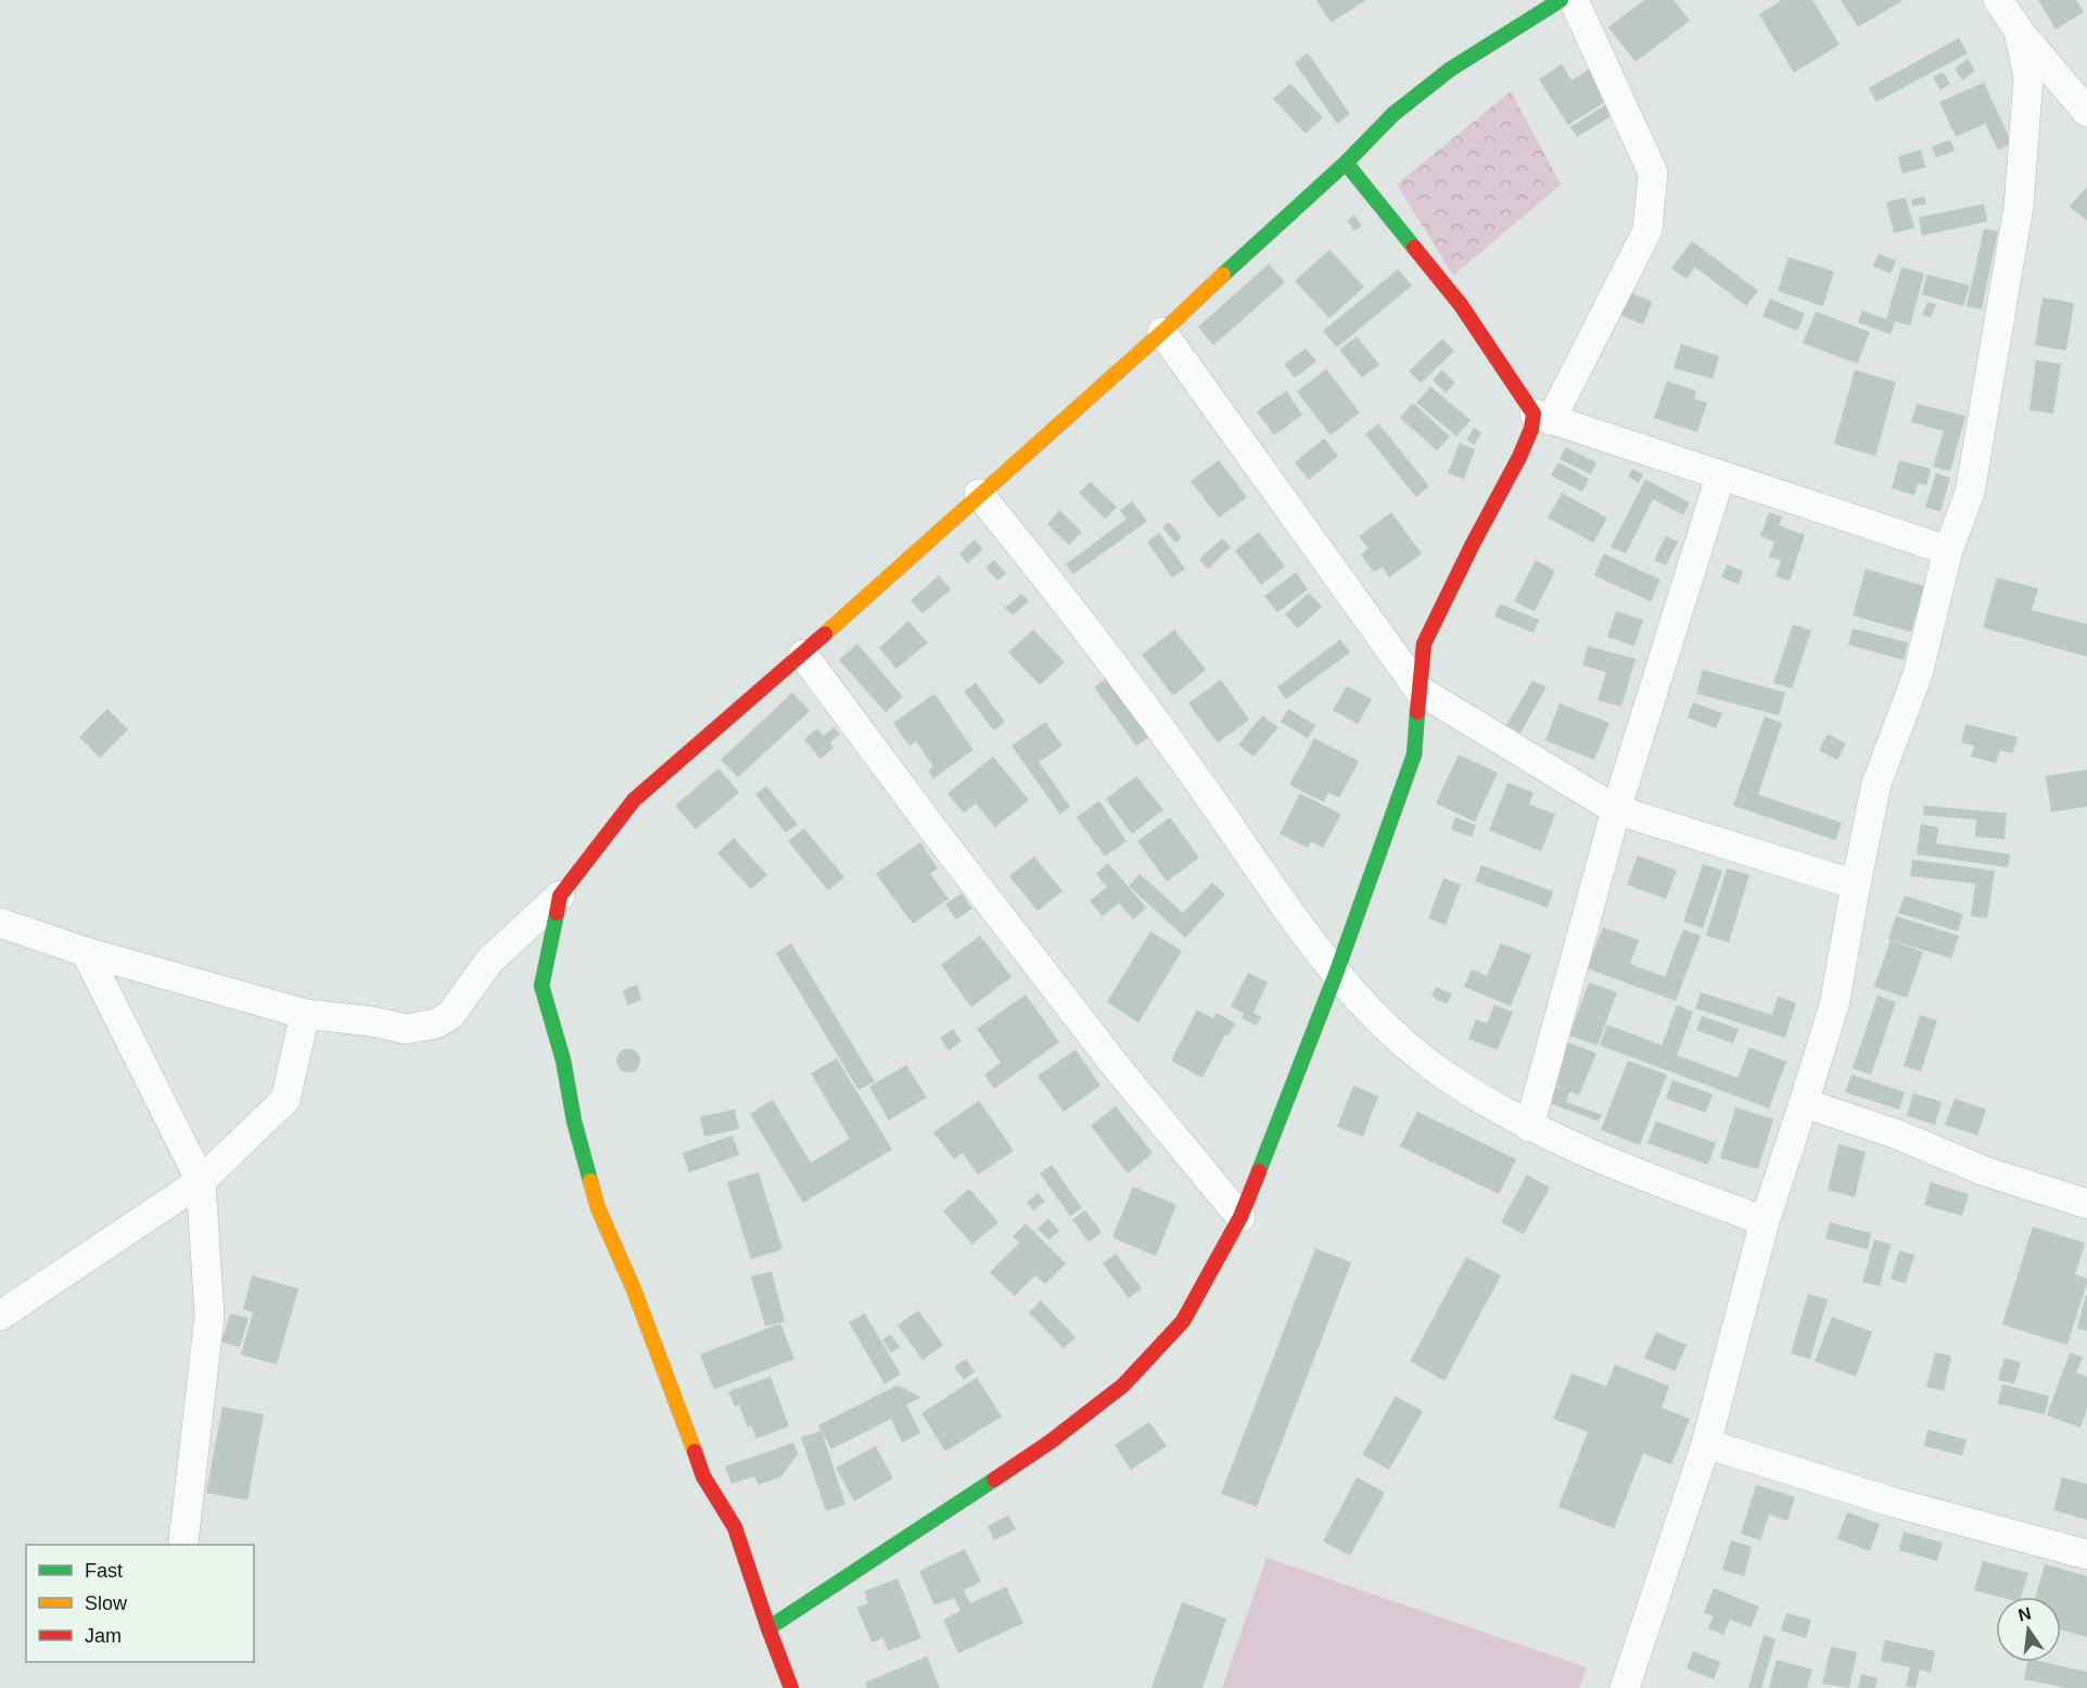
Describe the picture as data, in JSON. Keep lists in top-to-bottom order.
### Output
{
  "legend": ["Fast", "Slow", "Jam"],
  "north": "top"
}
